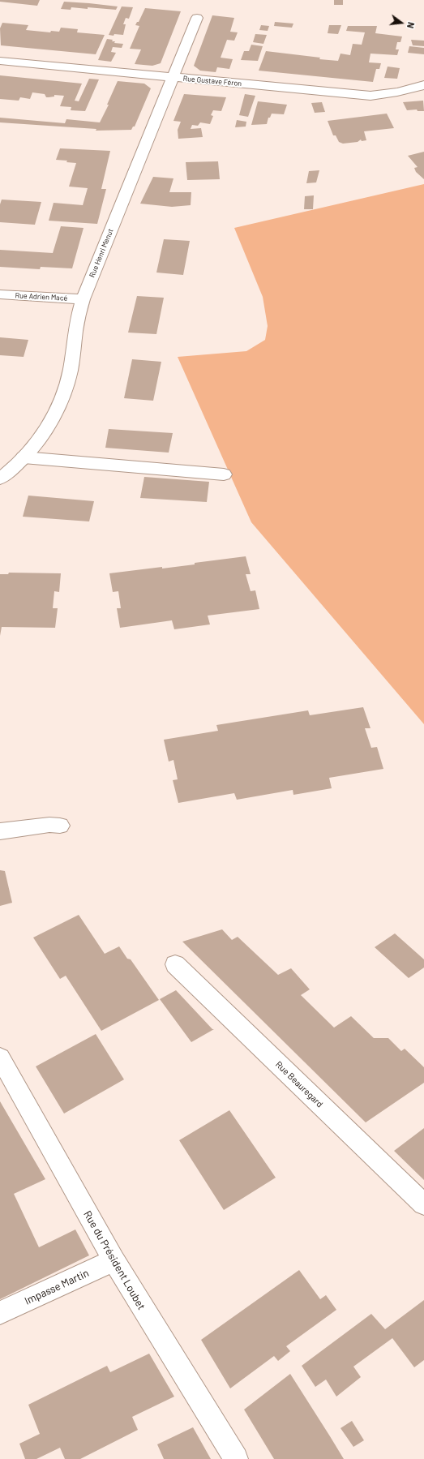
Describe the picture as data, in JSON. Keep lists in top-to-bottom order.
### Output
{
  "streets": {
    "street": [
      "Rue Gustave Féron",
      "Rue Henri Menut",
      "Rue Adrien Macé",
      "Rue Beauregard",
      "Rue du Président Loubet",
      "Impasse Martin"
    ]
  },
  "crossings": [
    ["Rue Gustave Féron", "Rue Henri Menut"],
    ["Rue Henri Menut", "Rue Adrien Macé"],
    ["Rue du Président Loubet", "Impasse Martin"]
  ],
  "north": "right"
}
